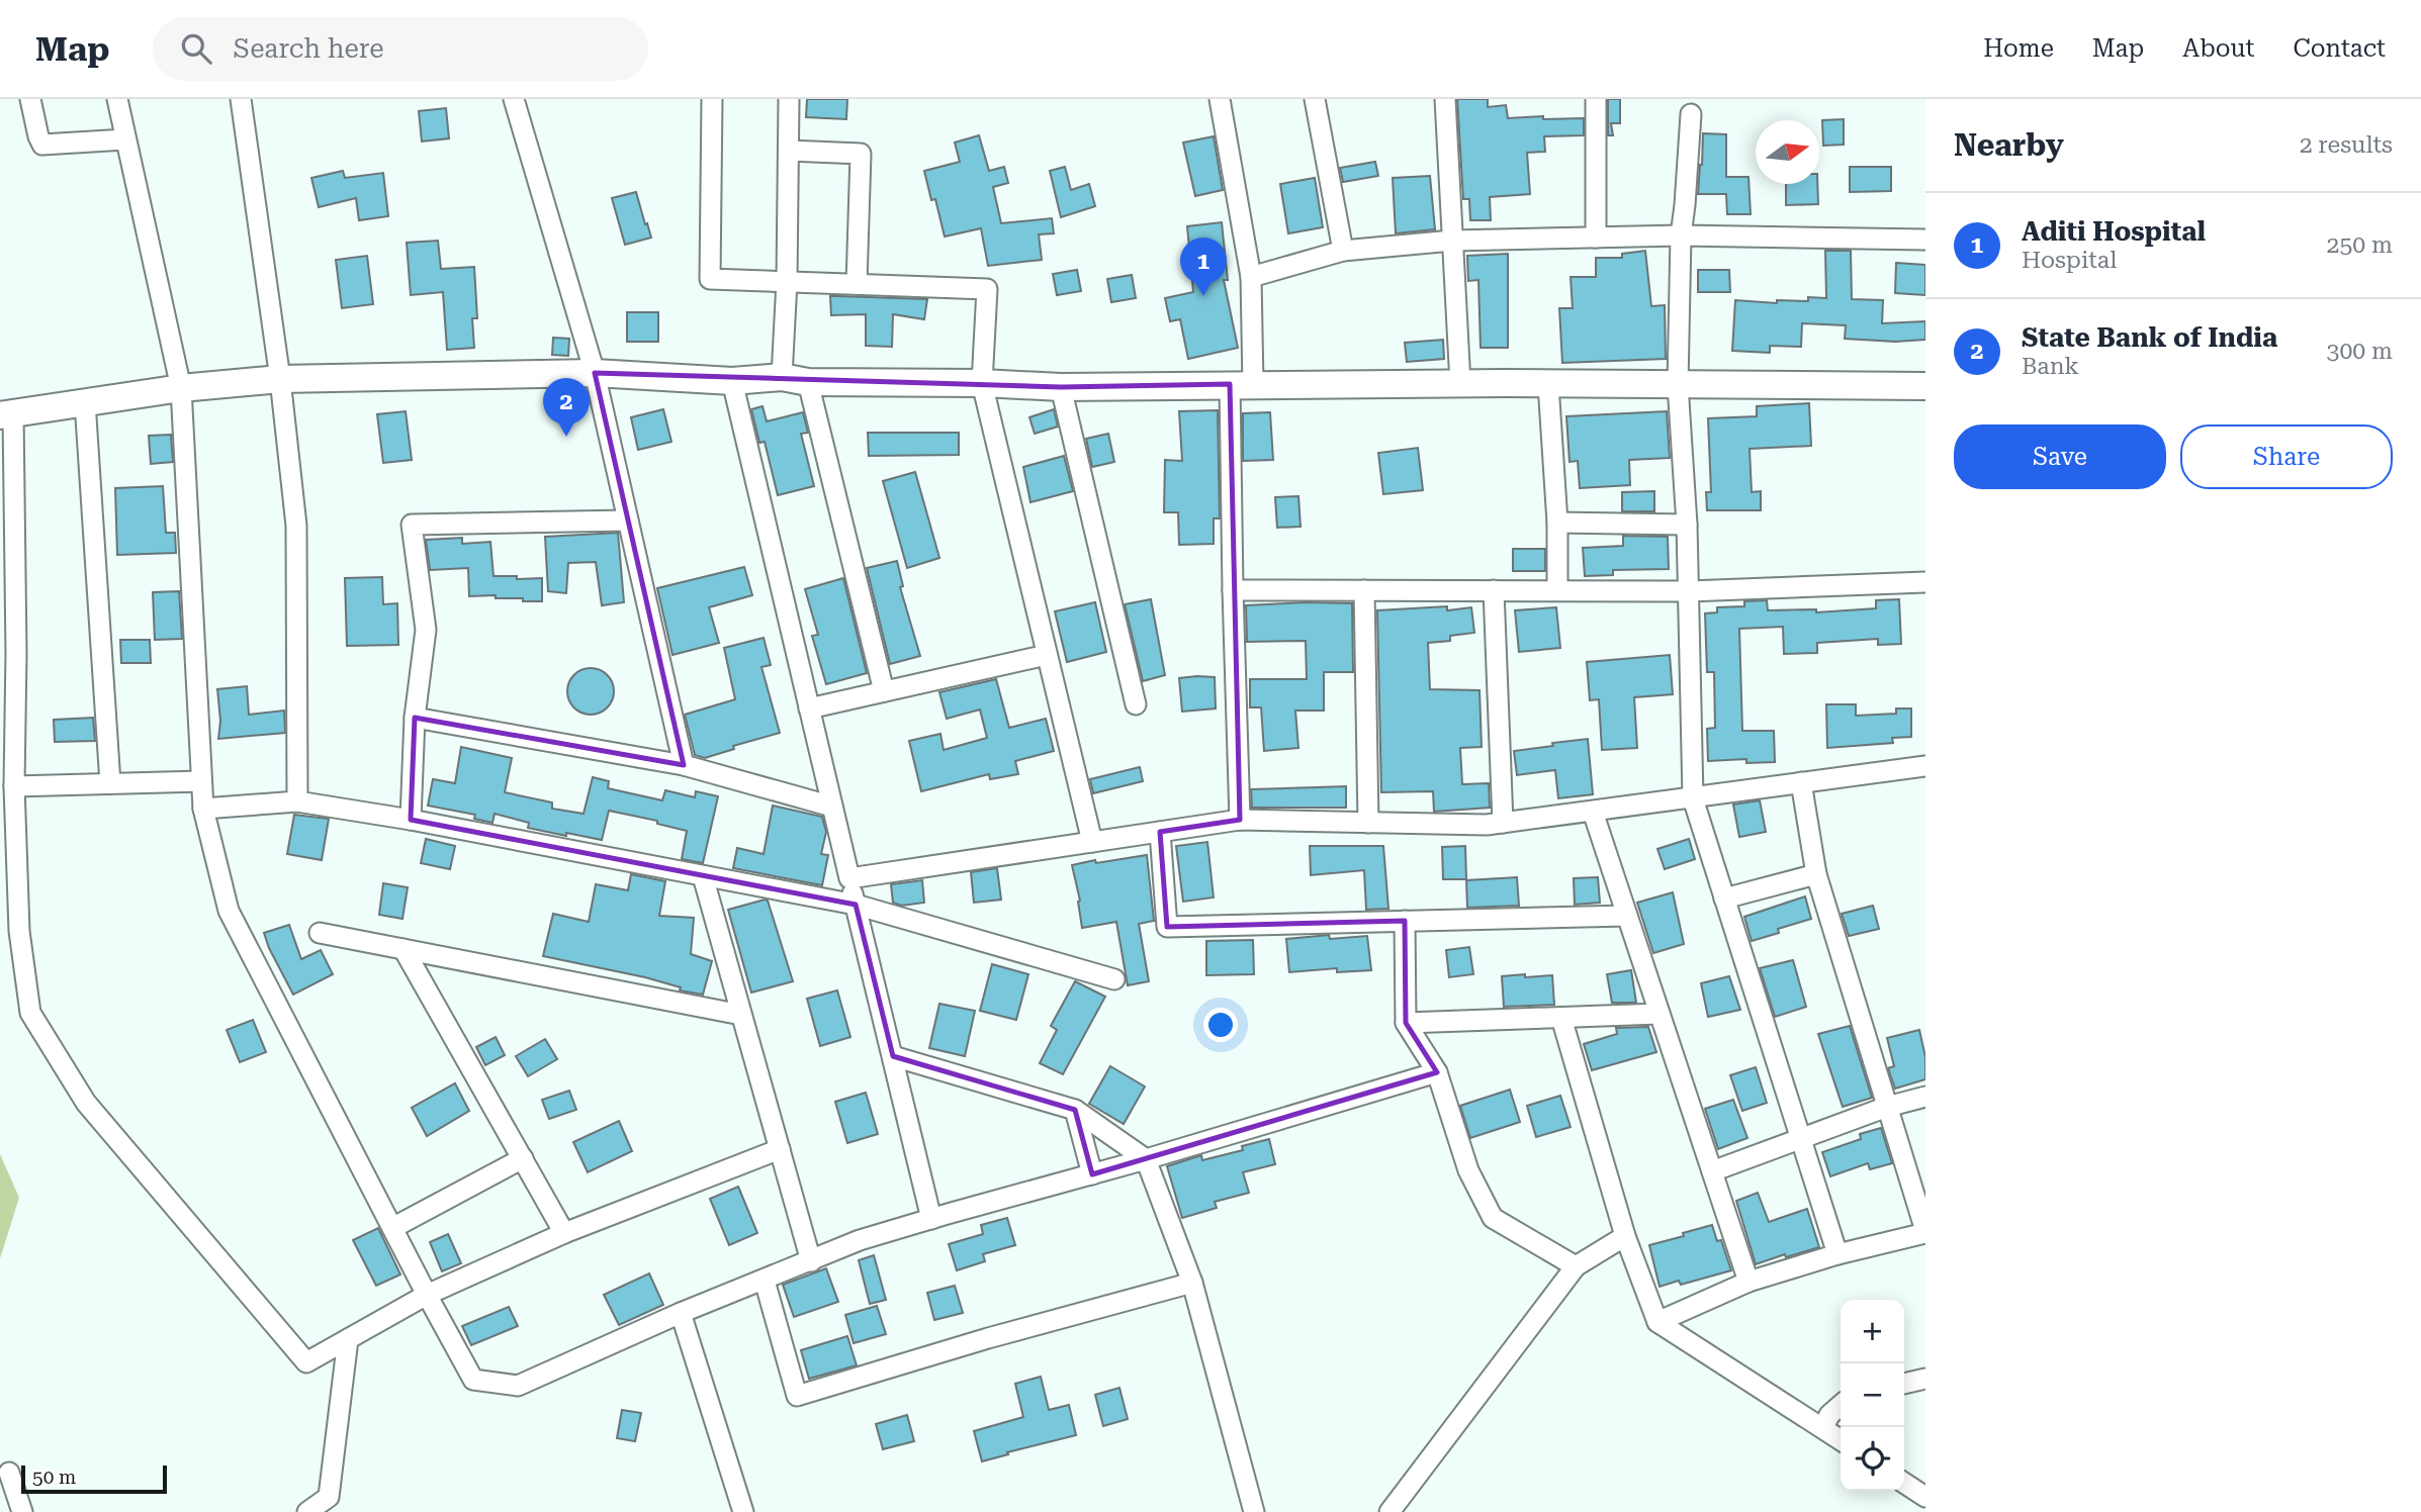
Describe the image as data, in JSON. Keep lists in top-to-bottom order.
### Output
{
  "scale_bar": "50 m",
  "north": "right",
  "page": {
    "header": "Map",
    "search": "Search here",
    "nav": [
      "Home",
      "Map",
      "About",
      "Contact"
    ],
    "heading": ["Nearby", "2 results"],
    "list": [
      {
        "mark": "1",
        "name": "Aditi Hospital",
        "note": "Hospital",
        "value": "250 m"
      },
      {
        "mark": "2",
        "name": "State Bank of India",
        "note": "Bank",
        "value": "300 m"
      }
    ],
    "pins": ["1", "2"],
    "buttons": ["Save", "Share"],
    "map_buttons": ["+", "−"],
    "scale": "50 m"
  }
}
